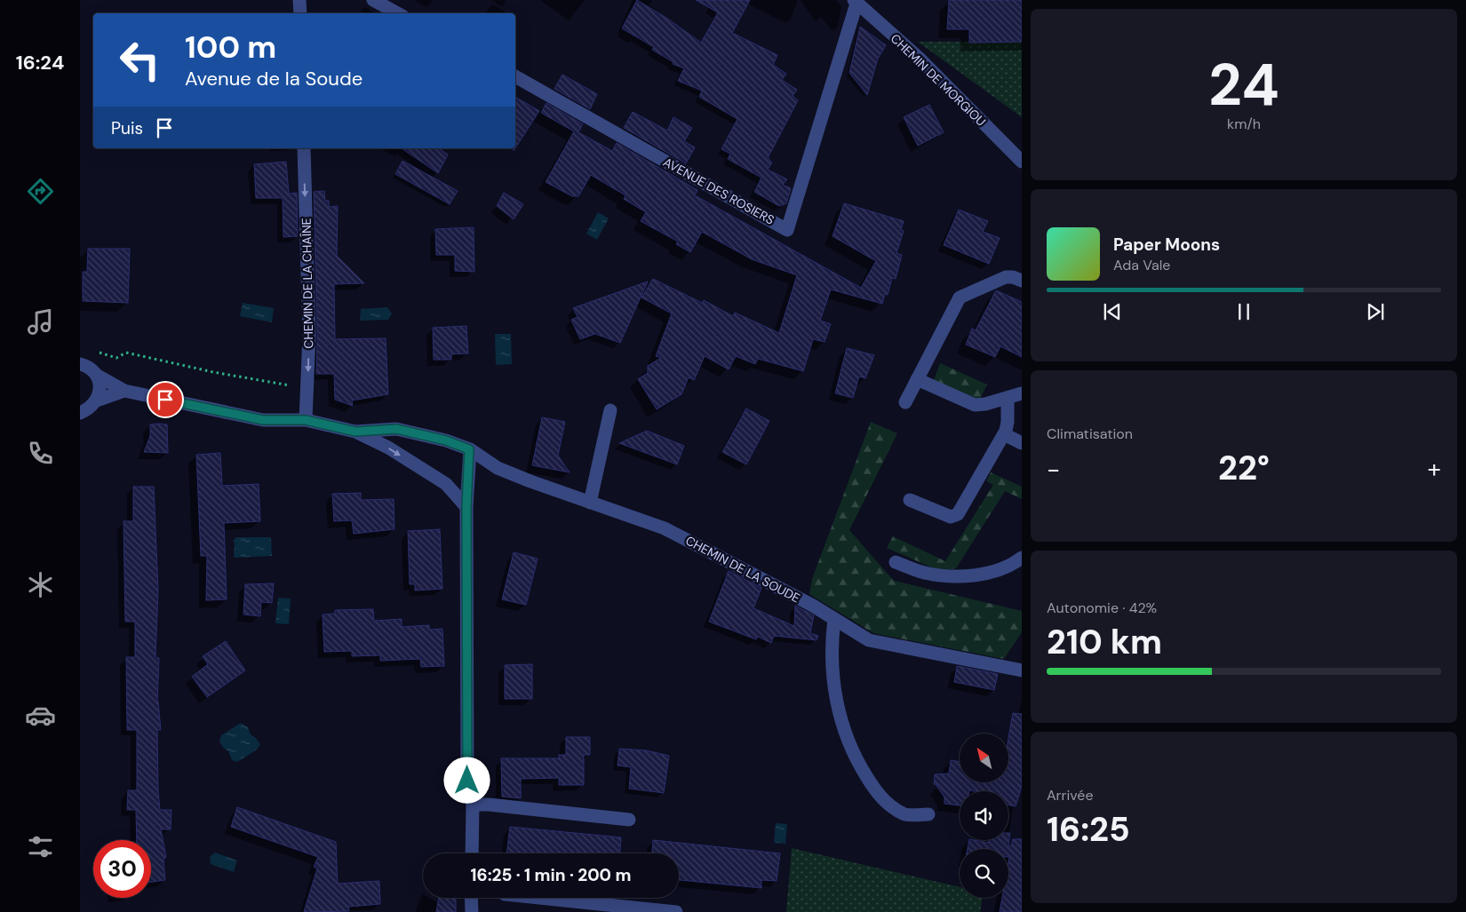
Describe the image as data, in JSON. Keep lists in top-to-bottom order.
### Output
{
  "streets": {
    "street": [
      "CHEMIN DE MORGIOU",
      "AVENUE DES ROSIERS",
      "CHEMIN DE LA CHAÎNE",
      "CHEMIN DE LA SOUDE"
    ]
  },
  "crossings": [
    ["CHEMIN DE MORGIOU", "AVENUE DES ROSIERS"]
  ],
  "one_way": ["CHEMIN DE LA CHAÎNE"],
  "north": "top left",
  "page": {
    "tabs": "16:24",
    "tile": [
      ["24", "km/h"],
      "Climatisation",
      ["Autonomie · 42%", "210 km"],
      ["Arrivée", "16:25"]
    ],
    "turn": ["100 m", "Avenue de la Soude"],
    "then": "Puis",
    "song": ["Paper Moons", "Ada Vale"],
    "heat": ["−", "22°", "+"],
    "limit": "30",
    "trip": "16:25 · 1 min · 200 m"
  }
}
